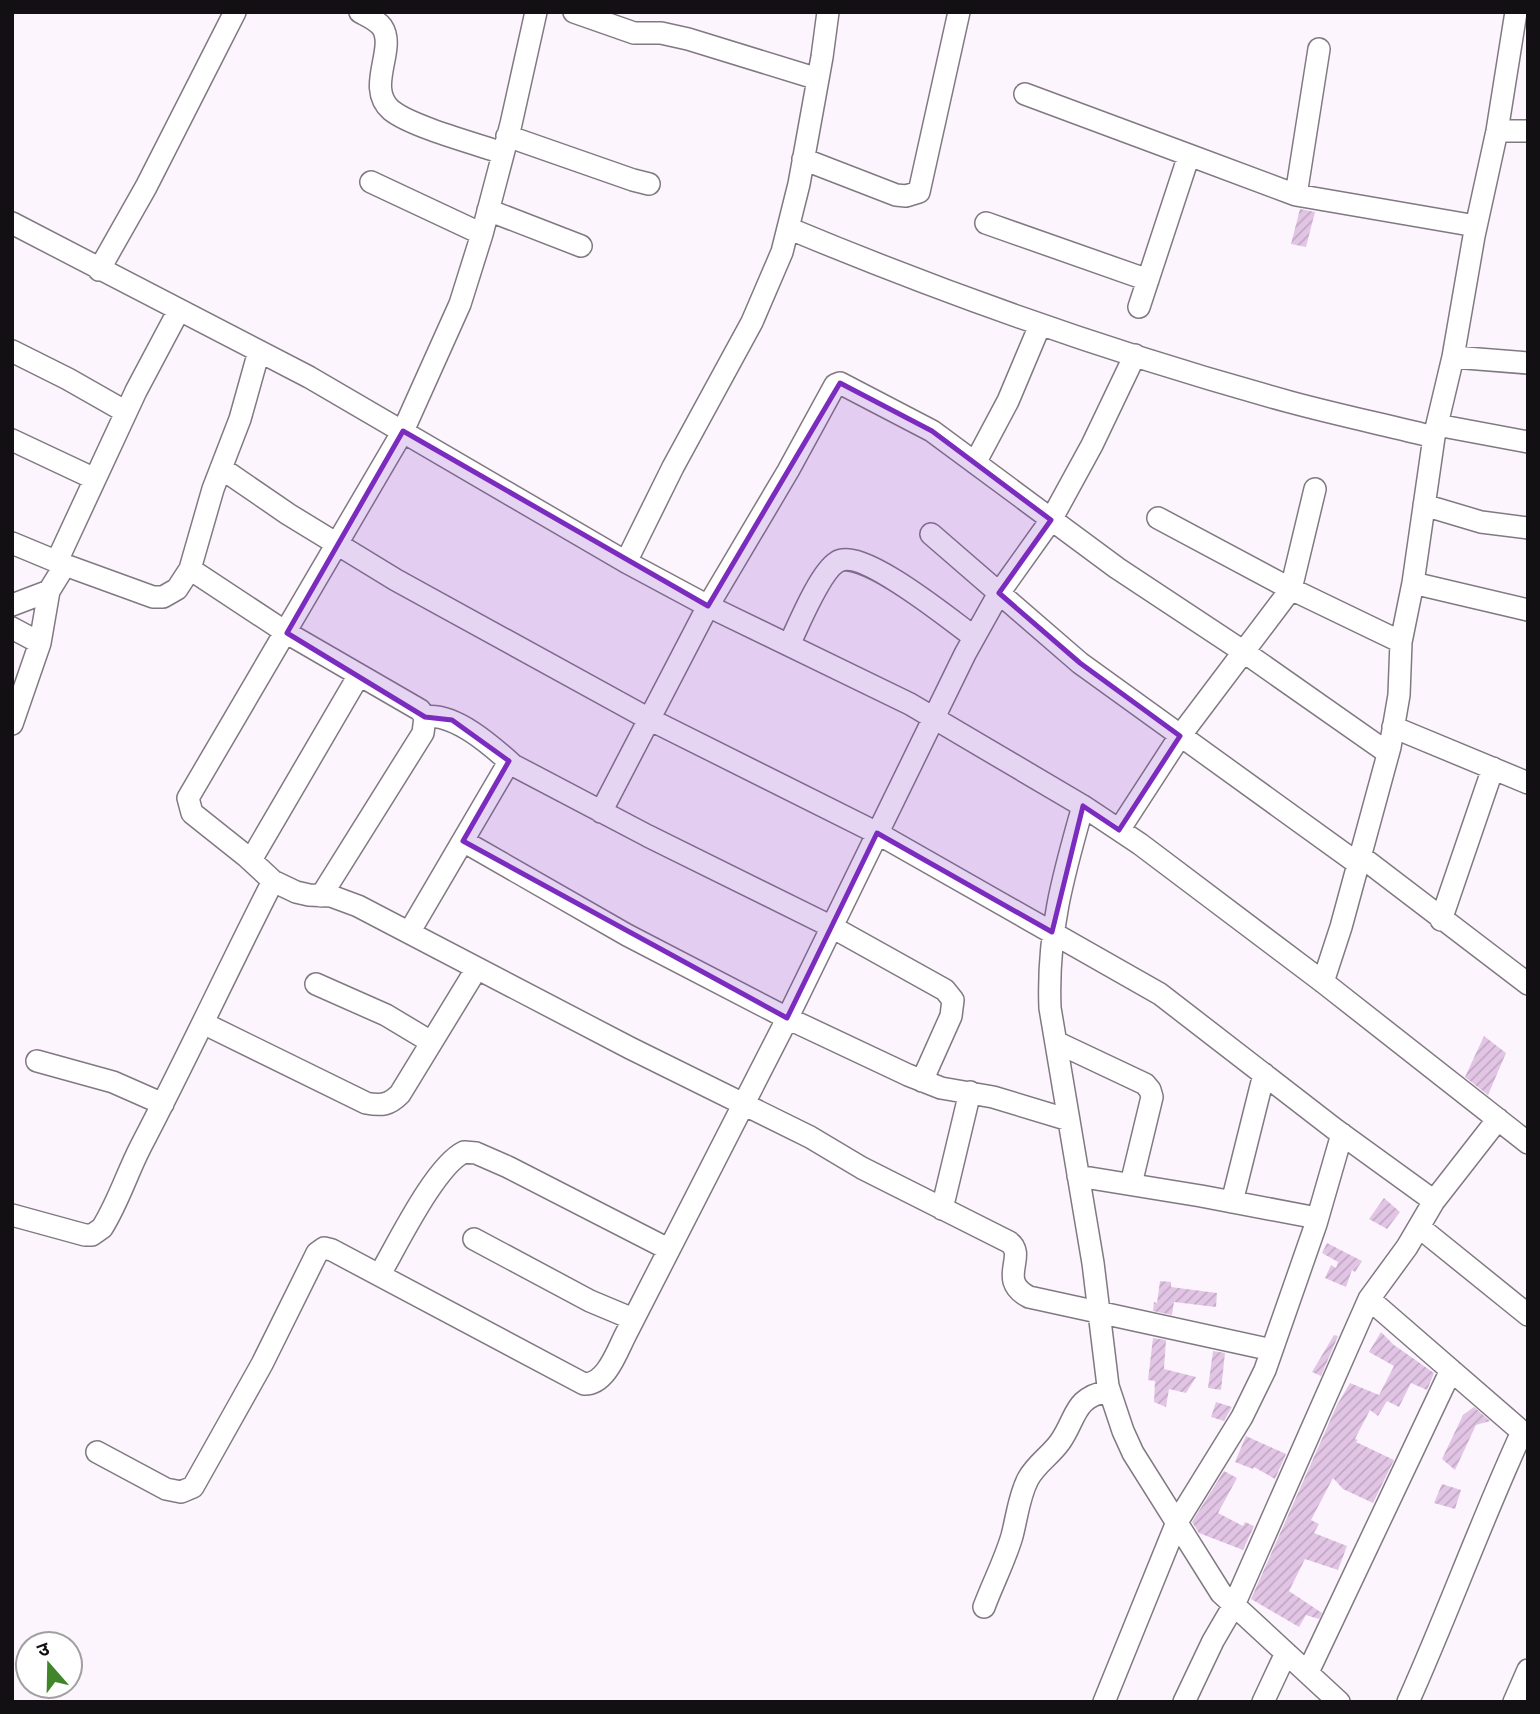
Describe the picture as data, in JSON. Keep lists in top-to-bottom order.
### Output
{
  "north": "top"
}
